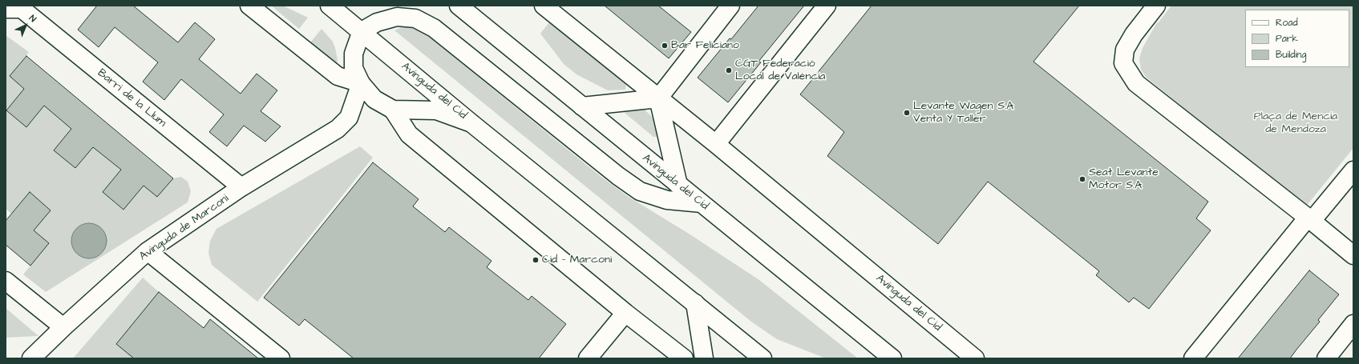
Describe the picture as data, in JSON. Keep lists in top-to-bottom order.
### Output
{
  "streets": {
    "street": ["Avinguda del Cid", "Barri de la Llum", "Avinguda de Marconi"]
  },
  "crossings": [
    ["Barri de la Llum", "Avinguda de Marconi"]
  ],
  "parks": ["Plaça de Mencía de Mendoza"],
  "places": [
    "Bar Feliciano",
    "CGT Federació Local de València",
    "Levante Wagen S.A Venta Y Taller",
    "Seat Levante Motor S.A",
    "Cid - Marconi"
  ],
  "legend": ["Road", "Park", "Building"],
  "north": "top right"
}
